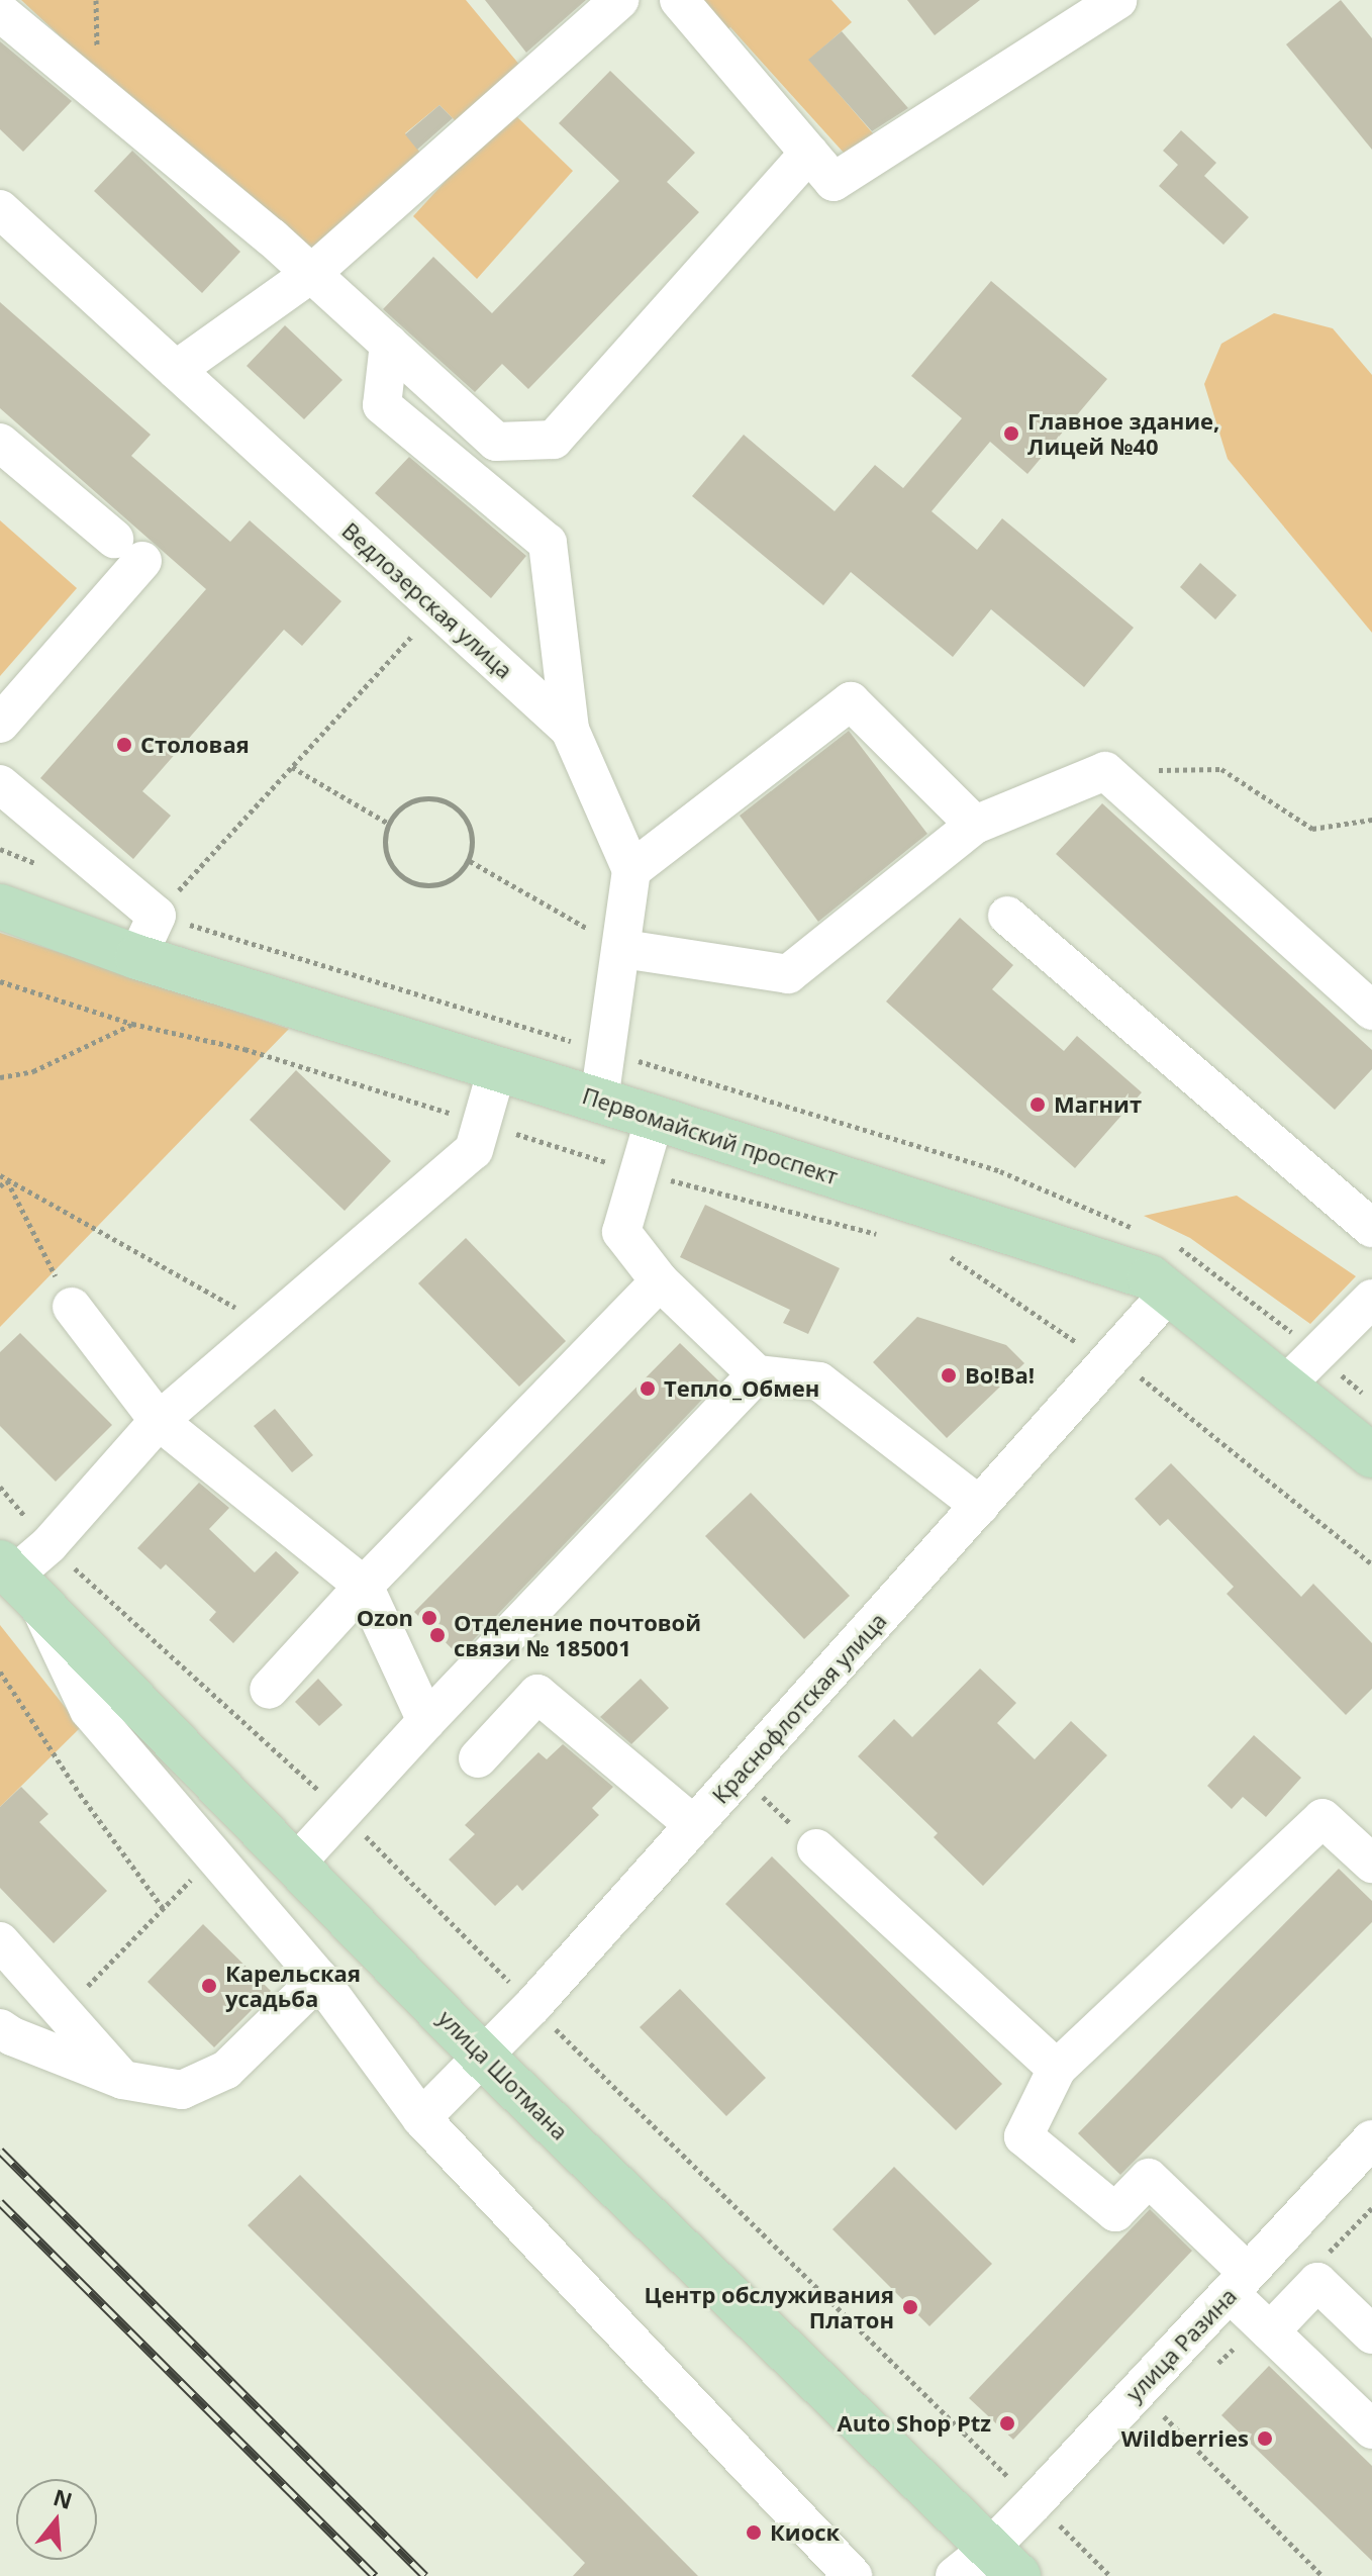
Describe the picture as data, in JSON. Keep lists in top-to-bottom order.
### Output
{
  "streets": {
    "main road": ["Первомайский проспект", "улица Шотмана"],
    "street": ["Ведлозерская улица", "Краснофлотская улица", "улица Разина"]
  },
  "crossings": [
    ["Ведлозерская улица", "Первомайский проспект"],
    ["Первомайский проспект", "Краснофлотская улица"],
    ["Краснофлотская улица", "улица Шотмана"],
    ["улица Шотмана", "улица Разина"]
  ],
  "places": [
    "Главное здание, Лицей №40",
    "Столовая",
    "Магнит",
    "Во!Ва!",
    "Тепло_Обмен",
    "Ozon",
    "Отделение почтовой связи № 185001",
    "Карельская усадьба",
    "Центр обслуживания Платон",
    "Auto Shop Ptz",
    "Wildberries",
    "Киоск"
  ],
  "north": "top"
}
